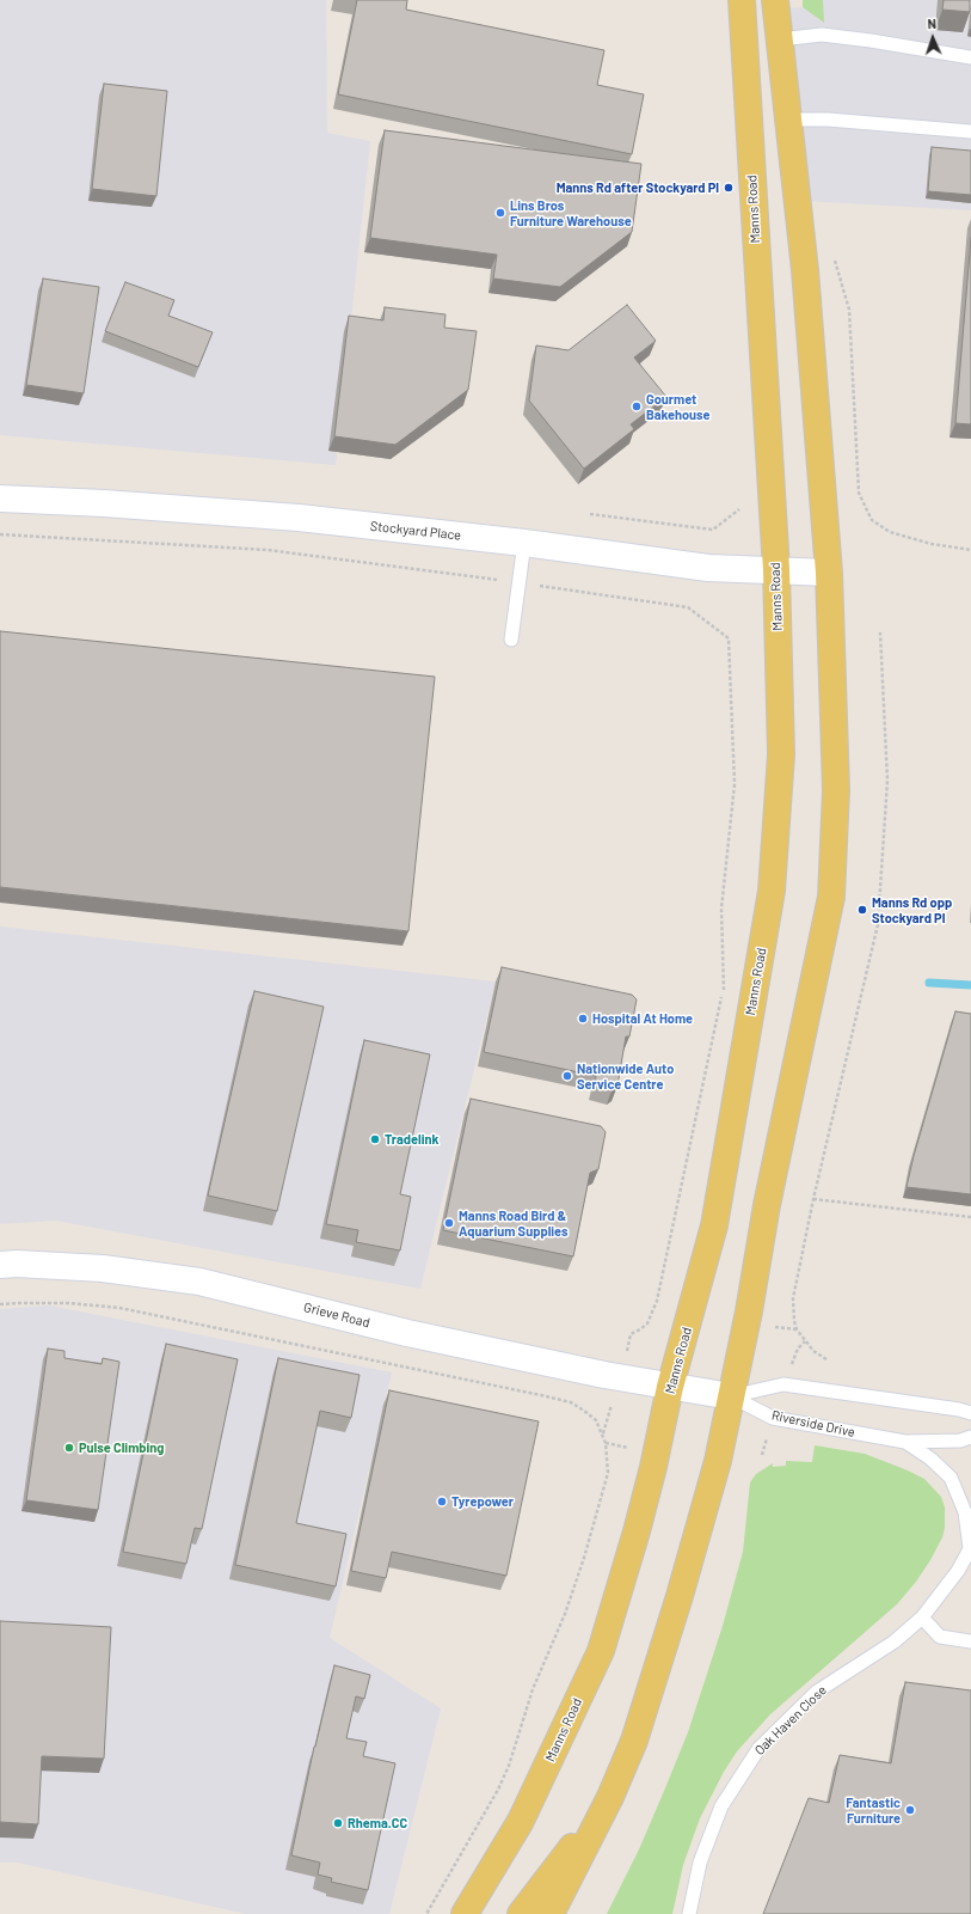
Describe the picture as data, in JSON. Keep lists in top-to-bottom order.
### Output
{
  "streets": {
    "main road": ["Manns Road"],
    "street": ["Stockyard Place", "Grieve Road"],
    "lane": ["Riverside Drive", "Oak Haven Close"]
  },
  "crossings": [
    ["Manns Road", "Stockyard Place"],
    ["Manns Road", "Grieve Road"],
    ["Grieve Road", "Riverside Drive"]
  ],
  "places": [
    "Manns Rd after Stockyard Pl",
    "Lins Bros Furniture Warehouse",
    "Gourmet Bakehouse",
    "Manns Rd opp Stockyard Pl",
    "Hospital At Home",
    "Nationwide Auto Service Centre",
    "Tradelink",
    "Manns Road Bird & Aquarium Supplies",
    "Pulse Climbing",
    "Tyrepower",
    "Fantastic Furniture",
    "Rhema.CC"
  ],
  "north": "top"
}
